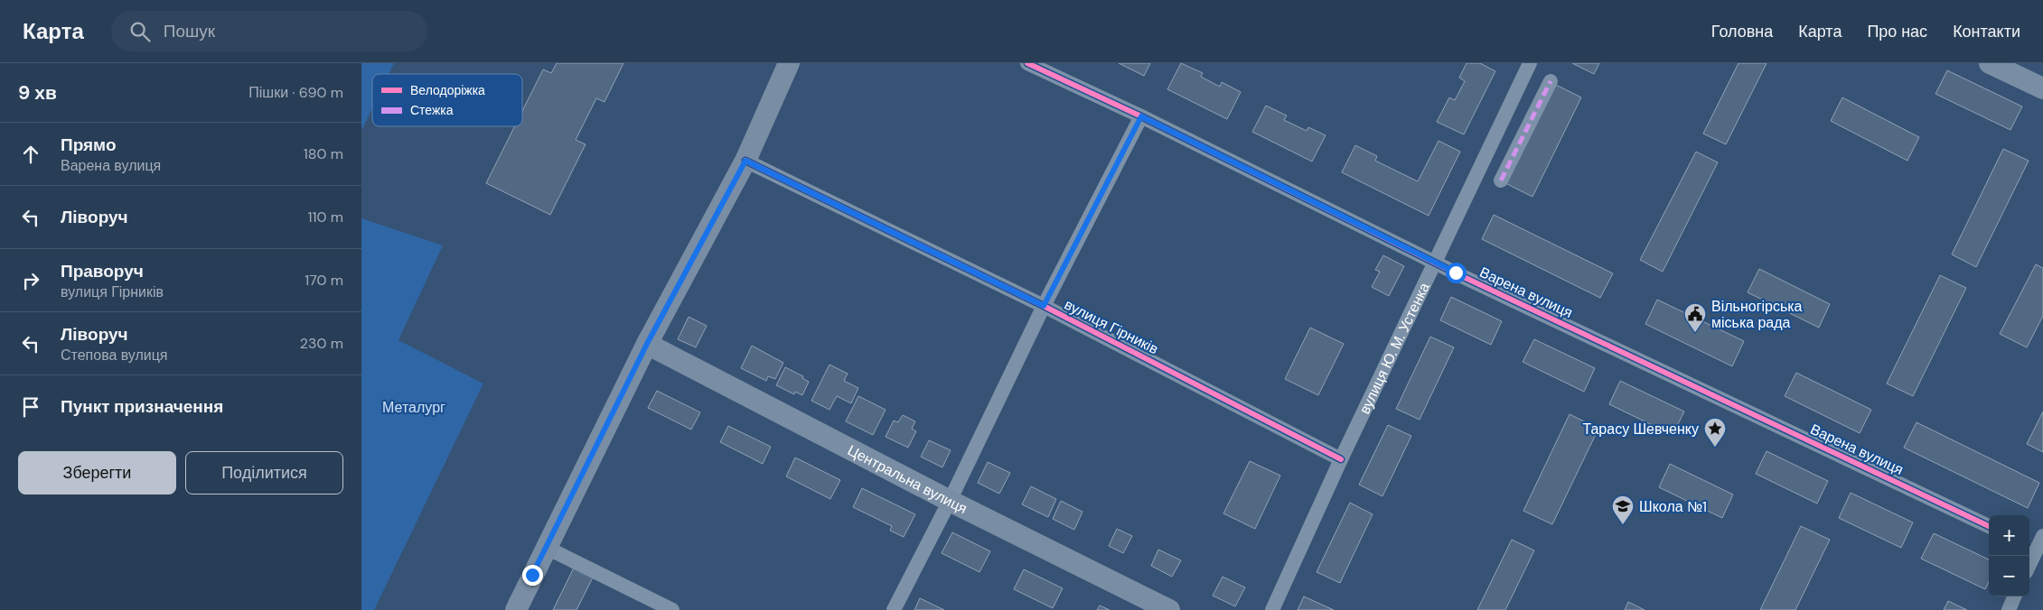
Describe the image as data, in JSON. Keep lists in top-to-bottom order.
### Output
{
  "streets": {
    "main road": ["Центральна вулиця"],
    "street": ["Варена вулиця", "вулиця Гірників", "вулиця Ю. М. Устенка"]
  },
  "crossings": [
    ["Варена вулиця", "вулиця Ю. М. Устенка"],
    ["вулиця Гірників", "вулиця Ю. М. Устенка"]
  ],
  "parks": ["Металург"],
  "places": {
    "public building": ["Вільногірська міська рада"],
    "place": ["Тарасу Шевченку"],
    "school or university": ["Школа №1"]
  },
  "legend": ["Велодоріжка", "Стежка"],
  "page": {
    "header": "Карта",
    "search": "Пошук",
    "nav": [
      "Головна",
      "Карта",
      "Про нас",
      "Контакти"
    ],
    "heading": ["9 хв", "Пішки · 690 m"],
    "list": [
      ["Прямо", "Варена вулиця", "180 m"],
      ["Ліворуч", "110 m"],
      ["Праворуч", "вулиця Гірників", "170 m"],
      ["Ліворуч", "Степова вулиця", "230 m"],
      "Пункт призначення"
    ],
    "buttons": ["Зберегти", "Поділитися"],
    "map_buttons": ["+", "−"]
  }
}
